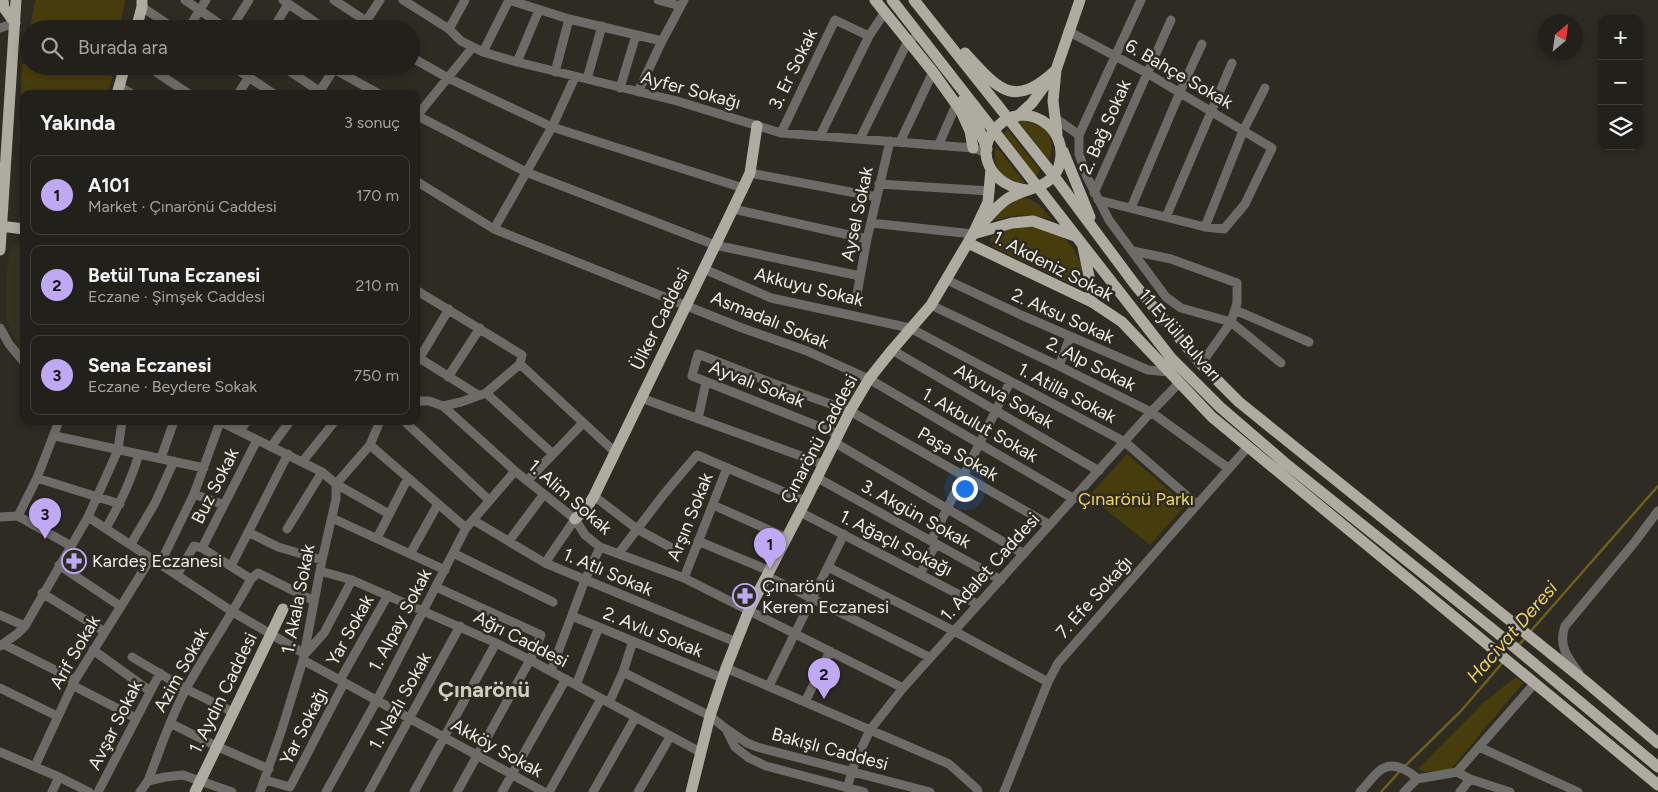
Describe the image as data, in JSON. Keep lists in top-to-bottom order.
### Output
{
  "streets": {
    "main road": [
      "1. Akdeniz Sokak",
      "Ülker Caddesi",
      "11 Eylül Bulvarı",
      "Çınarönü Caddesi",
      "1. Aydın Caddesi"
    ],
    "street": [
      "3. Er Sokak",
      "6. Bahçe Sokak",
      "Ayfer Sokağı",
      "2. Bağ Sokak",
      "Aysel Sokak",
      "Akkuyu Sokak",
      "2. Aksu Sokak",
      "Asmadalı Sokak",
      "2. Alp Sokak",
      "Ayvalı Sokak",
      "1. Atilla Sokak",
      "Akyuva Sokak",
      "1. Akbulut Sokak",
      "Paşa Sokak",
      "Buz Sokak",
      "1. Alim Sokak",
      "3. Akgün Sokak",
      "Arşın Sokak",
      "1. Ağaçlı Sokağı",
      "1. Adalet Caddesi",
      "1. Atlı Sokak",
      "7. Efe Sokağı",
      "1. Akala Sokak",
      "1. Alpay Sokak",
      "Yar Sokak",
      "2. Avlu Sokak",
      "Ağrı Caddesi",
      "Arif Sokak",
      "Azim Sokak",
      "1. Nazlı Sokak",
      "Avşar Sokak",
      "Yar Sokağı",
      "Akköy Sokak",
      "Bakışlı Caddesi"
    ]
  },
  "crossings": [
    ["3. Er Sokak", "Ayfer Sokağı"],
    ["6. Bahçe Sokak", "2. Bağ Sokak"],
    ["Ayfer Sokağı", "Aysel Sokak"],
    ["Ayfer Sokağı", "Ülker Caddesi"],
    ["1. Akdeniz Sokak", "2. Aksu Sokak"],
    ["1. Akdeniz Sokak", "Çınarönü Caddesi"],
    ["1. Akdeniz Sokak", "1. Adalet Caddesi"],
    ["1. Akdeniz Sokak", "7. Efe Sokağı"],
    ["Akkuyu Sokak", "Ülker Caddesi"],
    ["Akkuyu Sokak", "1. Atilla Sokak"],
    ["Akkuyu Sokak", "Çınarönü Caddesi"],
    ["2. Aksu Sokak", "Çınarönü Caddesi"],
    ["Ülker Caddesi", "Asmadalı Sokak"],
    ["Ülker Caddesi", "1. Alim Sokak"],
    ["Asmadalı Sokak", "1. Akbulut Sokak"],
    ["Asmadalı Sokak", "Çınarönü Caddesi"],
    ["2. Alp Sokak", "Çınarönü Caddesi"],
    ["2. Alp Sokak", "1. Adalet Caddesi"],
    ["2. Alp Sokak", "7. Efe Sokağı"],
    ["Ayvalı Sokak", "Çınarönü Caddesi"],
    ["Ayvalı Sokak", "Paşa Sokak"],
    ["Ayvalı Sokak", "1. Adalet Caddesi"],
    ["1. Atilla Sokak", "Çınarönü Caddesi"],
    ["1. Atilla Sokak", "1. Adalet Caddesi"],
    ["1. Atilla Sokak", "7. Efe Sokağı"],
    ["Akyuva Sokak", "Çınarönü Caddesi"],
    ["Akyuva Sokak", "1. Adalet Caddesi"],
    ["1. Akbulut Sokak", "Çınarönü Caddesi"],
    ["1. Akbulut Sokak", "1. Adalet Caddesi"],
    ["Çınarönü Caddesi", "Paşa Sokak"],
    ["Çınarönü Caddesi", "1. Alim Sokak"],
    ["Çınarönü Caddesi", "3. Akgün Sokak"],
    ["Çınarönü Caddesi", "1. Ağaçlı Sokağı"],
    ["Çınarönü Caddesi", "1. Atlı Sokak"],
    ["Çınarönü Caddesi", "2. Avlu Sokak"],
    ["Çınarönü Caddesi", "Ağrı Caddesi"],
    ["Çınarönü Caddesi", "Bakışlı Caddesi"],
    ["Paşa Sokak", "1. Adalet Caddesi"],
    ["1. Alim Sokak", "Arşın Sokak"],
    ["1. Alim Sokak", "1. Adalet Caddesi"],
    ["1. Alim Sokak", "1. Alpay Sokak"],
    ["3. Akgün Sokak", "1. Adalet Caddesi"],
    ["1. Ağaçlı Sokağı", "1. Adalet Caddesi"],
    ["1. Adalet Caddesi", "2. Avlu Sokak"],
    ["1. Adalet Caddesi", "Bakışlı Caddesi"],
    ["1. Atlı Sokak", "1. Alpay Sokak"],
    ["1. Akala Sokak", "Ağrı Caddesi"],
    ["1. Akala Sokak", "Yar Sokağı"],
    ["1. Akala Sokak", "Akköy Sokak"],
    ["1. Alpay Sokak", "Ağrı Caddesi"],
    ["1. Alpay Sokak", "Akköy Sokak"],
    ["Yar Sokak", "Ağrı Caddesi"],
    ["Yar Sokak", "Yar Sokağı"],
    ["Yar Sokak", "Akköy Sokak"],
    ["Ağrı Caddesi", "1. Nazlı Sokak"],
    ["Arif Sokak", "Akköy Sokak"],
    ["Azim Sokak", "Akköy Sokak"],
    ["1. Aydın Caddesi", "Akköy Sokak"],
    ["1. Nazlı Sokak", "Akköy Sokak"],
    ["Yar Sokağı", "Akköy Sokak"]
  ],
  "districts": ["Çınarönü"],
  "water": ["Hacivat Deresi"],
  "parks": ["Çınarönü Parkı"],
  "places": {
    "pharmacy": ["Kardeş Eczanesi", "Çınarönü Kerem Eczanesi"]
  },
  "north": "top right",
  "page": {
    "map_buttons": ["+", "−"],
    "search": "Burada ara",
    "heading": ["Yakında", "3 sonuç"],
    "list": [
      {
        "mark": "1",
        "name": "A101",
        "note": "Market · Çınarönü Caddesi",
        "value": "170 m"
      },
      {
        "mark": "2",
        "name": "Betül Tuna Eczanesi",
        "note": "Eczane · Şimşek Caddesi",
        "value": "210 m"
      },
      {
        "mark": "3",
        "name": "Sena Eczanesi",
        "note": "Eczane · Beydere Sokak",
        "value": "750 m"
      }
    ],
    "pins": ["3", "1", "2"]
  }
}
